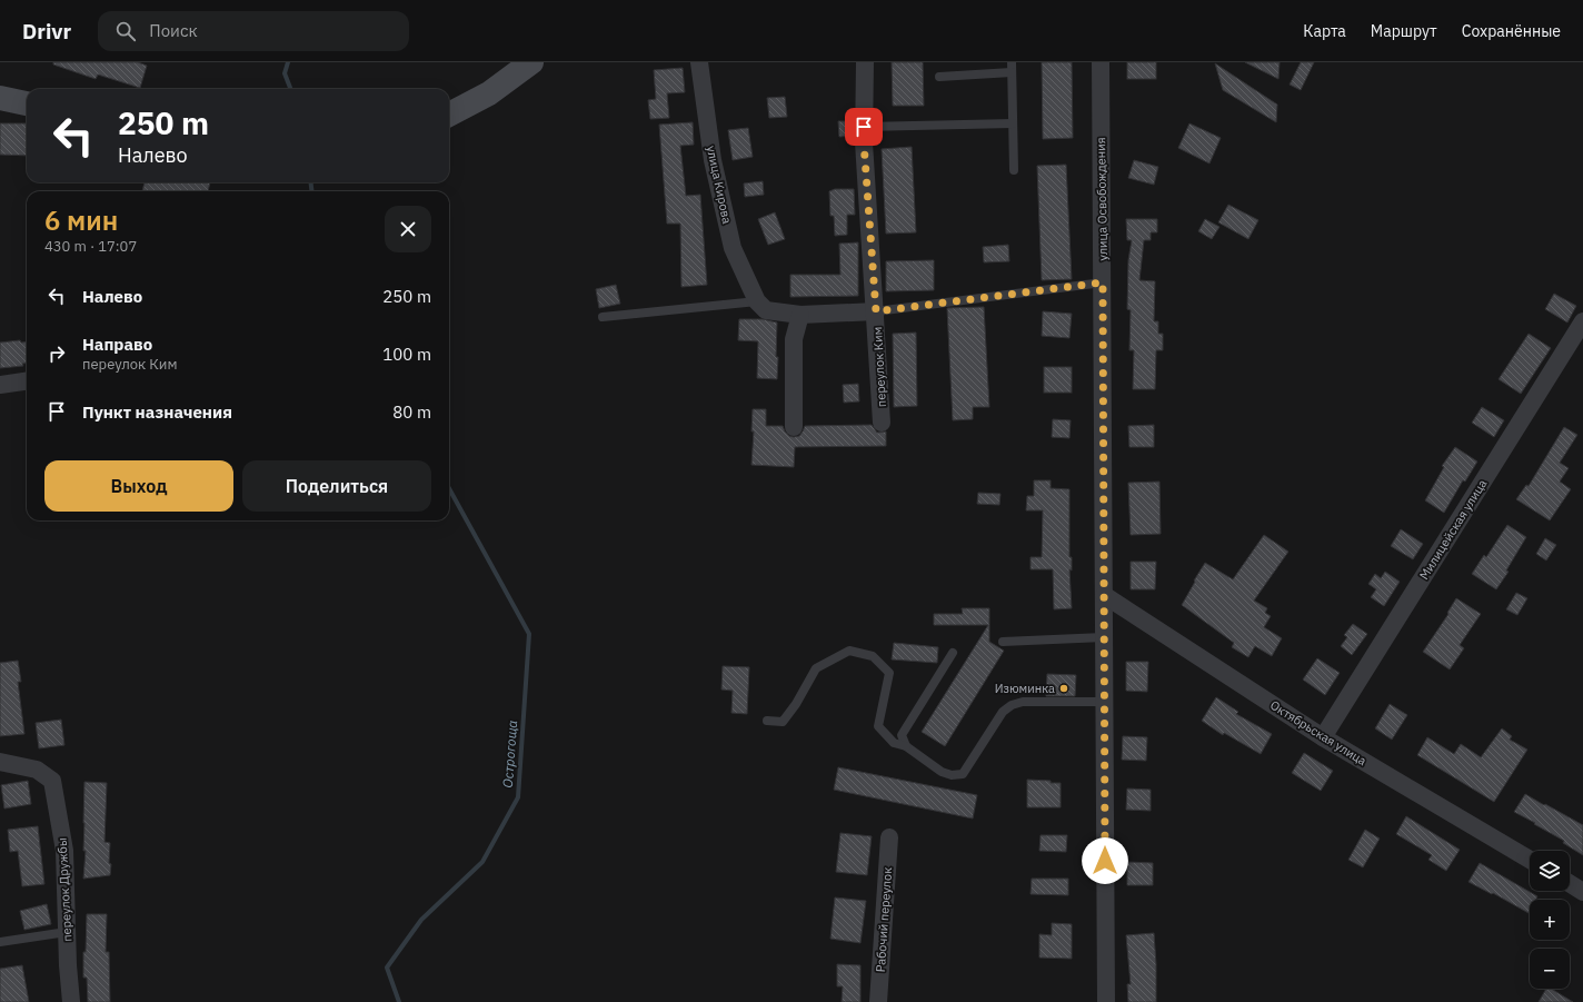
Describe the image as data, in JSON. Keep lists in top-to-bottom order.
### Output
{
  "streets": {
    "street": [
      "улица Кирова",
      "улица Освобождения",
      "переулок Ким",
      "Милицейская улица",
      "Октябрьская улица",
      "переулок Дружбы",
      "Рабочий переулок"
    ]
  },
  "crossings": [
    ["улица Кирова", "переулок Ким"],
    ["улица Освобождения", "Октябрьская улица"],
    ["Милицейская улица", "Октябрьская улица"]
  ],
  "water": ["Острогоща"],
  "places": ["Изюминка"],
  "page": {
    "header": "Drivr",
    "search": "Поиск",
    "nav": ["Карта", "Маршрут", "Сохранённые"],
    "turn": ["250 m", "Налево"],
    "heading": ["6 мин", "430 m · 17:07"],
    "list": [
      {
        "name": "Налево",
        "value": "250 m"
      },
      {
        "name": "Направо",
        "note": "переулок Ким",
        "value": "100 m"
      },
      {
        "name": "Пункт назначения",
        "value": "80 m"
      }
    ],
    "buttons": ["Выход", "Поделиться"],
    "map_buttons": ["+", "−"]
  }
}
